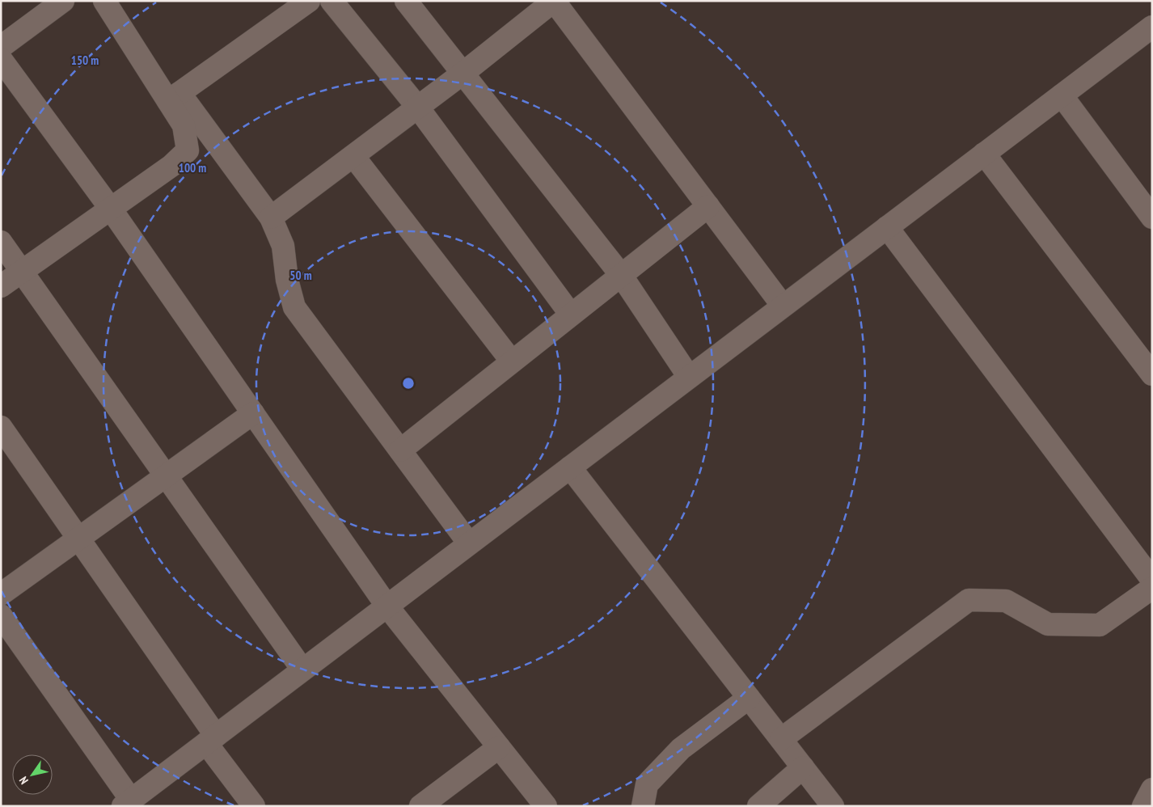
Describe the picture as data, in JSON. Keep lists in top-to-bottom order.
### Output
{
  "north": "bottom left",
  "rings": ["150 m", "100 m", "50 m"]
}
